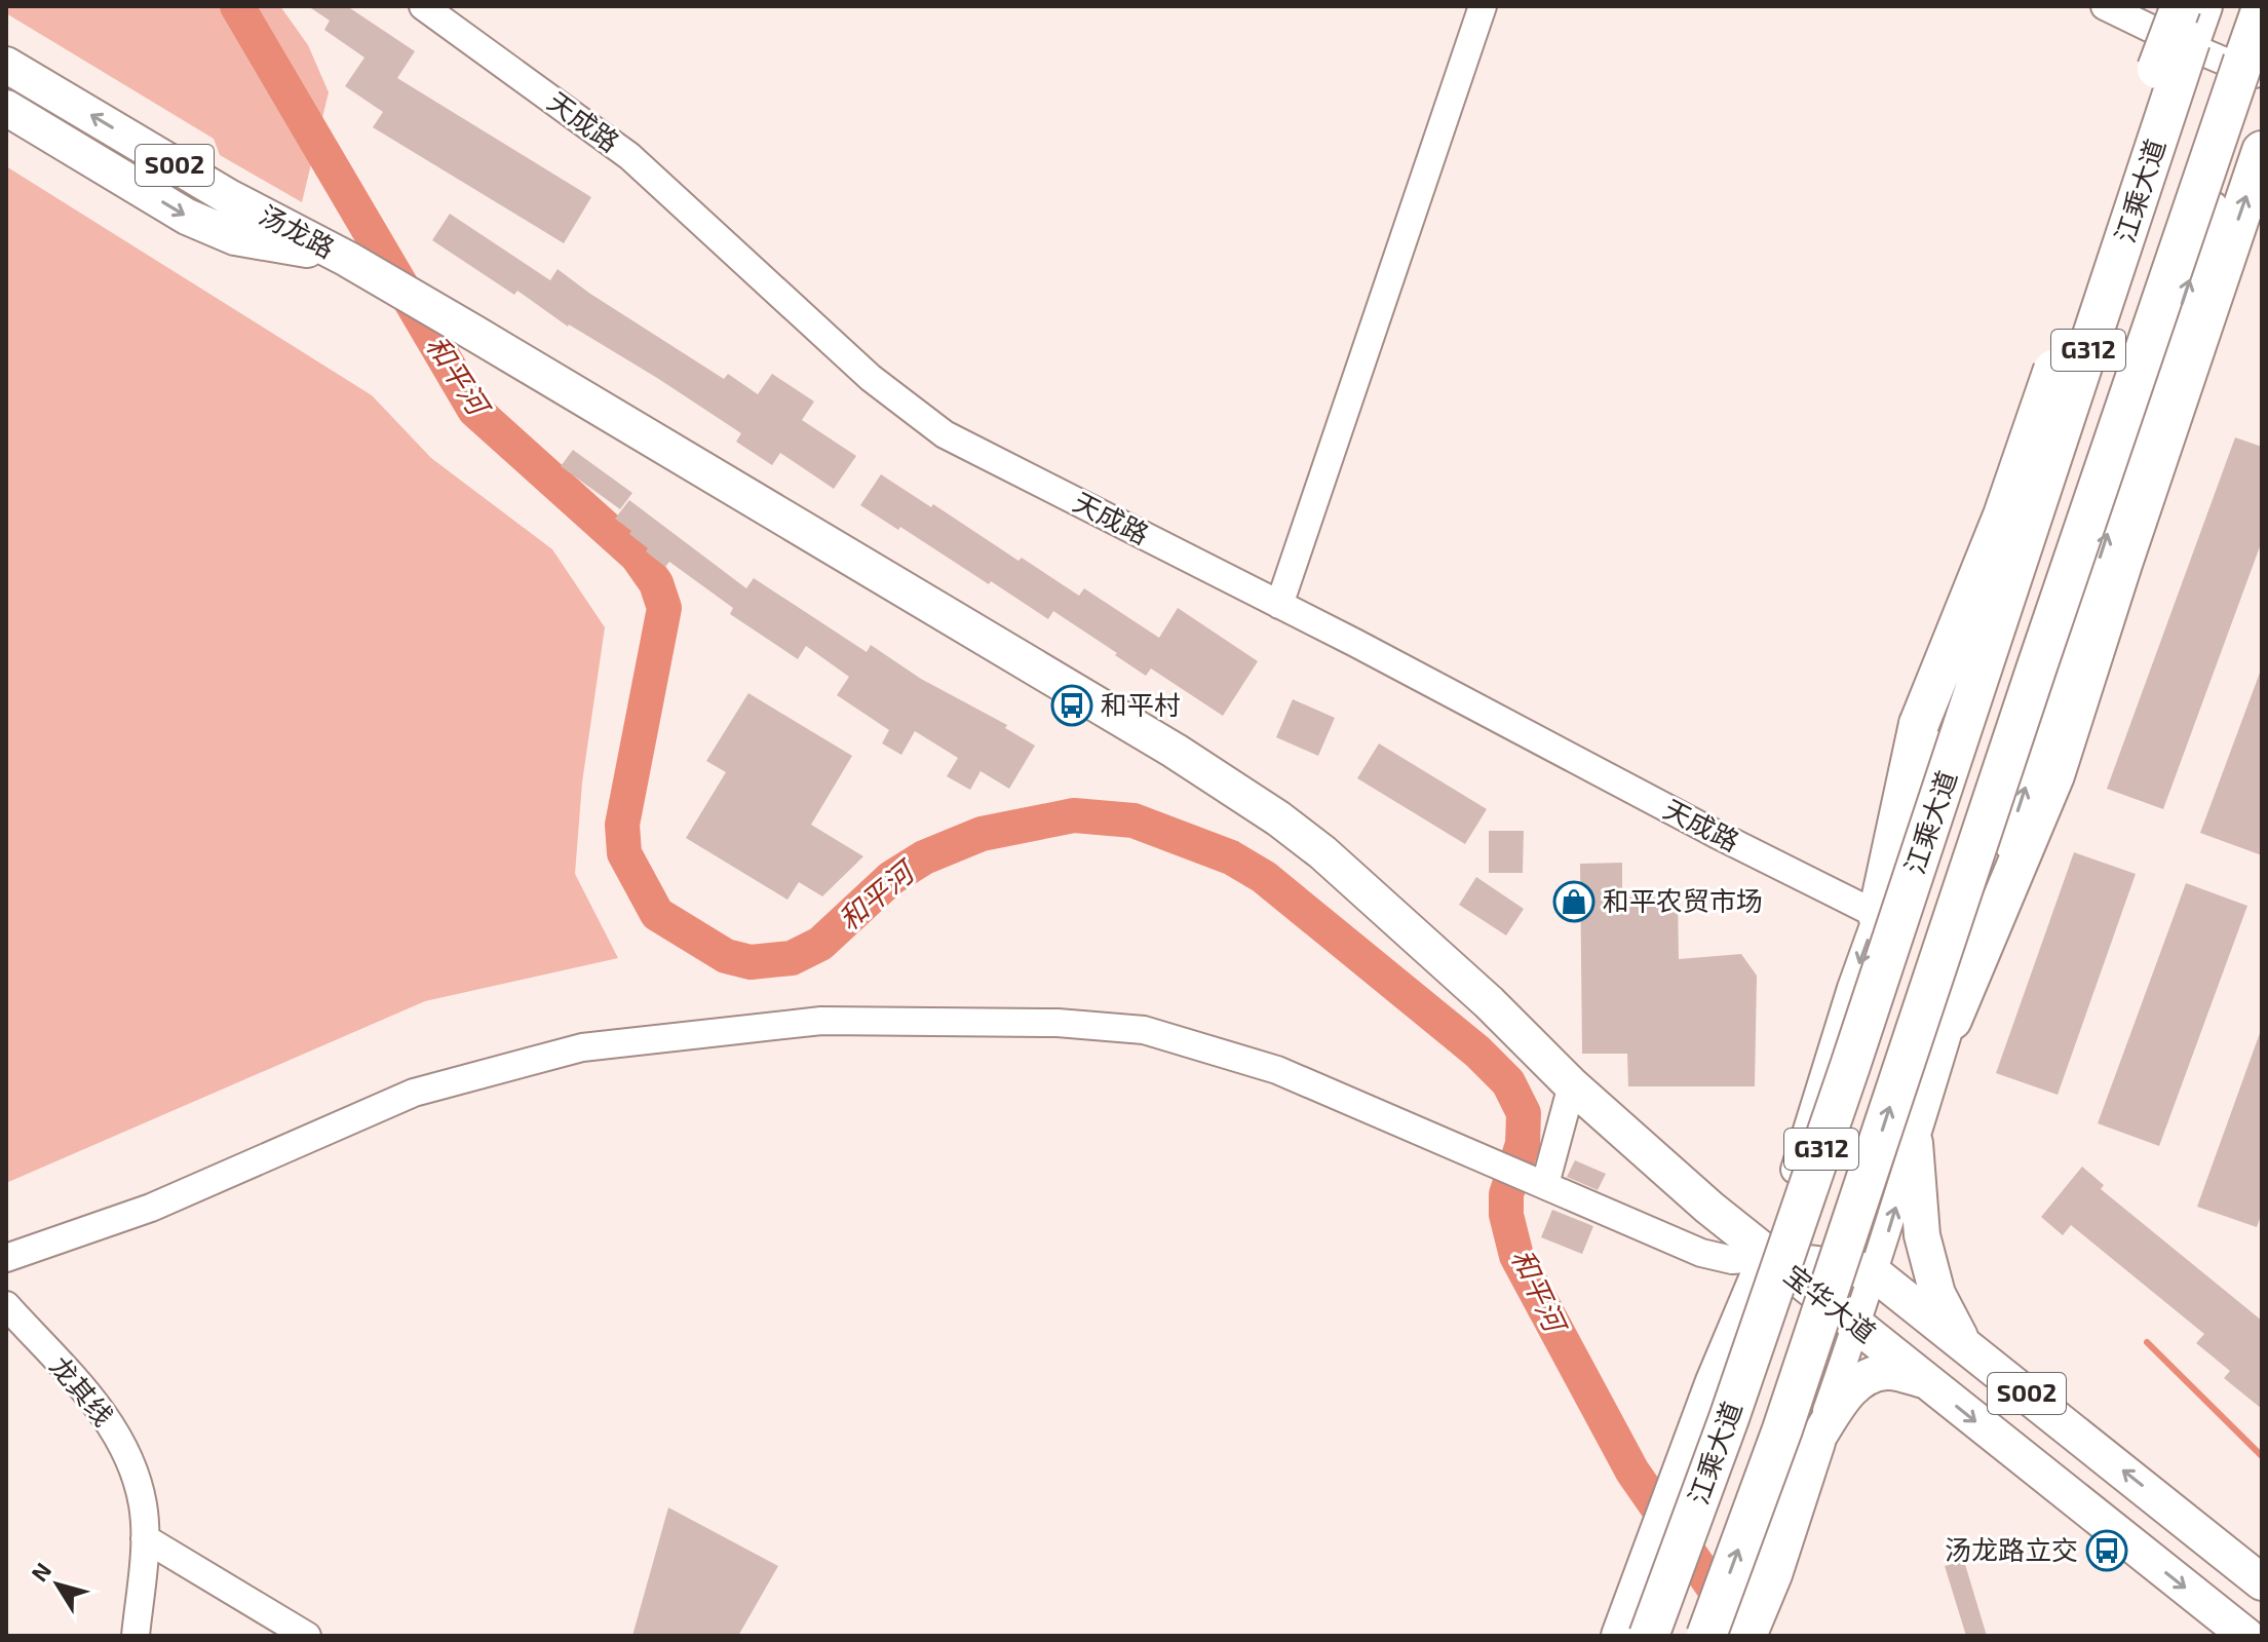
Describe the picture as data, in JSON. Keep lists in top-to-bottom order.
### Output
{
  "streets": {
    "highway": ["江乘大道", "G312"],
    "main road": ["S002", "汤龙路", "宝华大道"],
    "street": ["天成路", "龙其线"]
  },
  "water": ["和平河"],
  "places": {
    "bus stop": ["和平村", "汤龙路立交"],
    "shop": ["和平农贸市场"]
  },
  "north": "top left"
}
